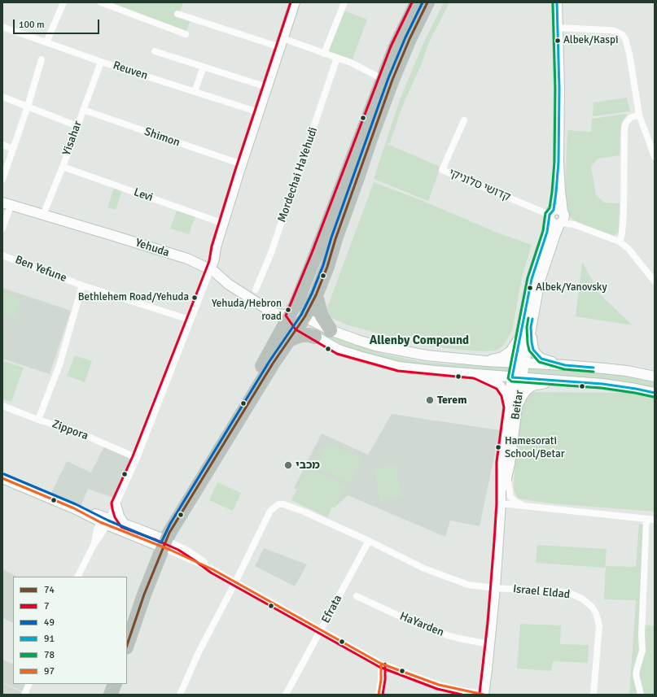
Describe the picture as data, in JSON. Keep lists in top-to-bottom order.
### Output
{
  "streets": {
    "street": [
      "Reuven",
      "Shimon",
      "Yisahar",
      "Mordechai HaYehudi",
      "קדושי סלוניקי",
      "Levi",
      "Yehuda",
      "Ben Yefune",
      "Beitar",
      "Zippora",
      "Israel Eldad",
      "Efrata",
      "HaYarden"
    ]
  },
  "crossings": [
    ["Reuven", "Yisahar"],
    ["Shimon", "Yisahar"],
    ["Yisahar", "Levi"],
    ["Yisahar", "Yehuda"],
    ["Beitar", "Israel Eldad"],
    ["Beitar", "HaYarden"],
    ["Israel Eldad", "Efrata"]
  ],
  "districts": ["Allenby Compound"],
  "places": [
    "Albek/Kaspi",
    "Albek/Yanovsky",
    "Bethlehem Road/Yehuda",
    "Yehuda/Hebron road",
    "Terem",
    "Hamesorati School/Betar",
    "מכבי"
  ],
  "lines": [
    "transit line 74",
    "transit line 7",
    "transit line 49",
    "transit line 91",
    "transit line 78",
    "transit line 97"
  ],
  "legend": [
    "74",
    "7",
    "49",
    "91",
    "78",
    "97"
  ],
  "scale_bar": "100 m"
}
